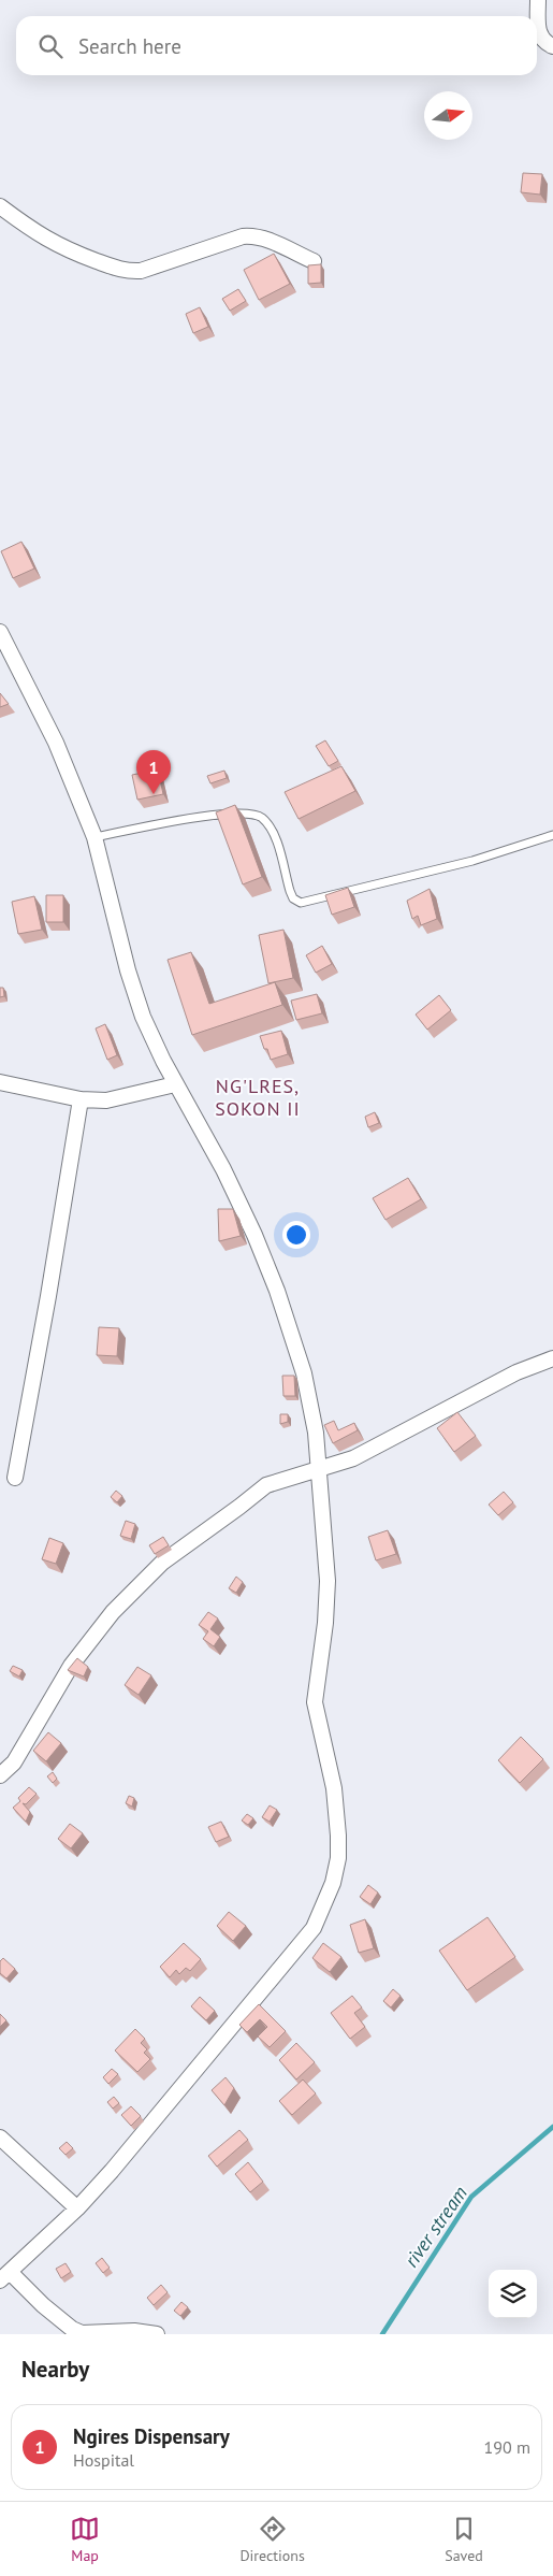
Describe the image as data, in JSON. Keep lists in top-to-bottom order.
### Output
{
  "districts": ["NG'LRES, SOKON II"],
  "water": ["river stream"],
  "north": "right",
  "page": {
    "search": "Search here",
    "pins": "1",
    "heading": "Nearby",
    "list": [
      {
        "mark": "1",
        "name": "Ngires Dispensary",
        "note": "Hospital",
        "value": "190 m"
      }
    ],
    "nav": ["Map", "Directions", "Saved"]
  }
}
